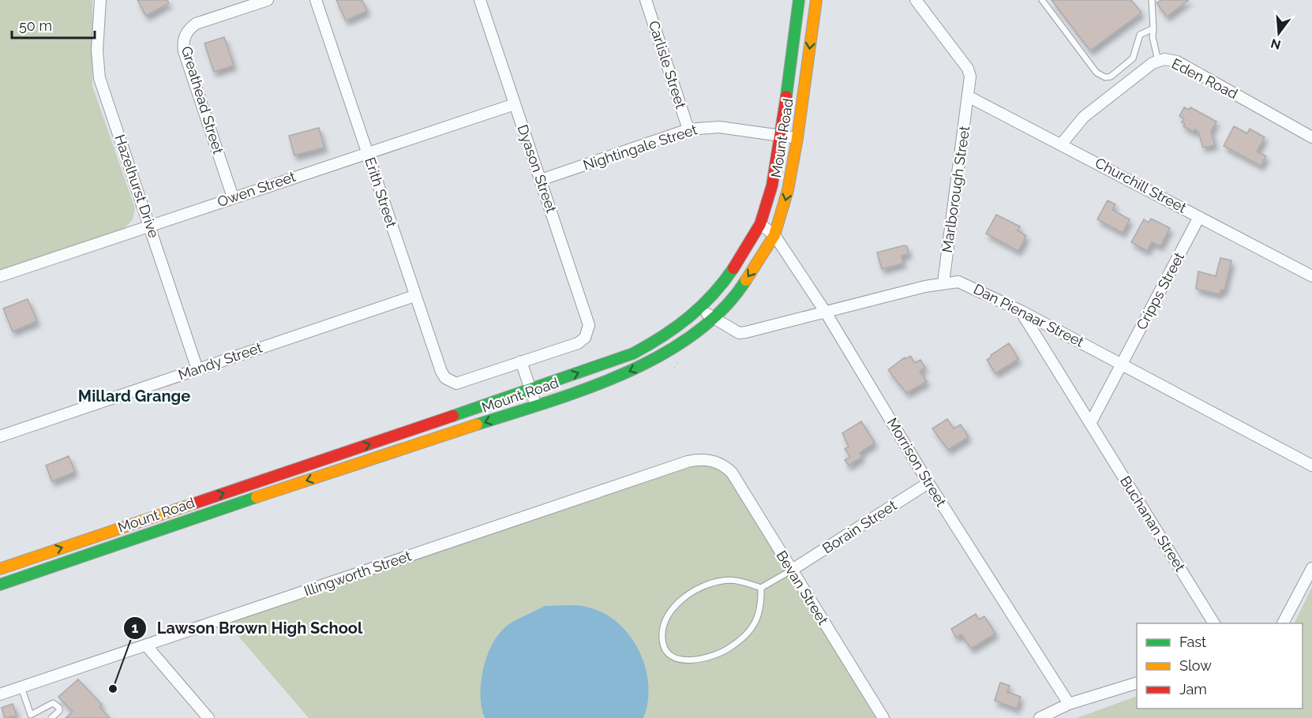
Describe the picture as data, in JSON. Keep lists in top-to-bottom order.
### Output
{
  "streets": {
    "main road": ["Mount Road"],
    "street": [
      "Carlisle Street",
      "Eden Road",
      "Greathead Street",
      "Nightingale Street",
      "Dyason Street",
      "Churchill Street",
      "Hazelhurst Drive",
      "Owen Street",
      "Marlborough Street",
      "Erith Street",
      "Cripps Street",
      "Dan Pienaar Street",
      "Mandy Street",
      "Morrison Street",
      "Buchanan Street",
      "Borain Street",
      "Illingworth Street",
      "Bevan Street"
    ]
  },
  "crossings": [
    ["Carlisle Street", "Nightingale Street"],
    ["Eden Road", "Churchill Street"],
    ["Greathead Street", "Owen Street"],
    ["Mount Road", "Nightingale Street"],
    ["Mount Road", "Dan Pienaar Street"],
    ["Mount Road", "Morrison Street"],
    ["Nightingale Street", "Dyason Street"],
    ["Dyason Street", "Owen Street"],
    ["Dyason Street", "Erith Street"],
    ["Churchill Street", "Marlborough Street"],
    ["Churchill Street", "Cripps Street"],
    ["Hazelhurst Drive", "Owen Street"],
    ["Hazelhurst Drive", "Mandy Street"],
    ["Owen Street", "Erith Street"],
    ["Marlborough Street", "Dan Pienaar Street"],
    ["Erith Street", "Mandy Street"],
    ["Cripps Street", "Dan Pienaar Street"],
    ["Dan Pienaar Street", "Morrison Street"],
    ["Dan Pienaar Street", "Buchanan Street"],
    ["Morrison Street", "Borain Street"],
    ["Borain Street", "Bevan Street"],
    ["Illingworth Street", "Bevan Street"]
  ],
  "districts": ["Millard Grange"],
  "places": ["Lawson Brown High School"],
  "legend": ["Fast", "Slow", "Jam"],
  "scale_bar": "50 m",
  "north": "bottom"
}
